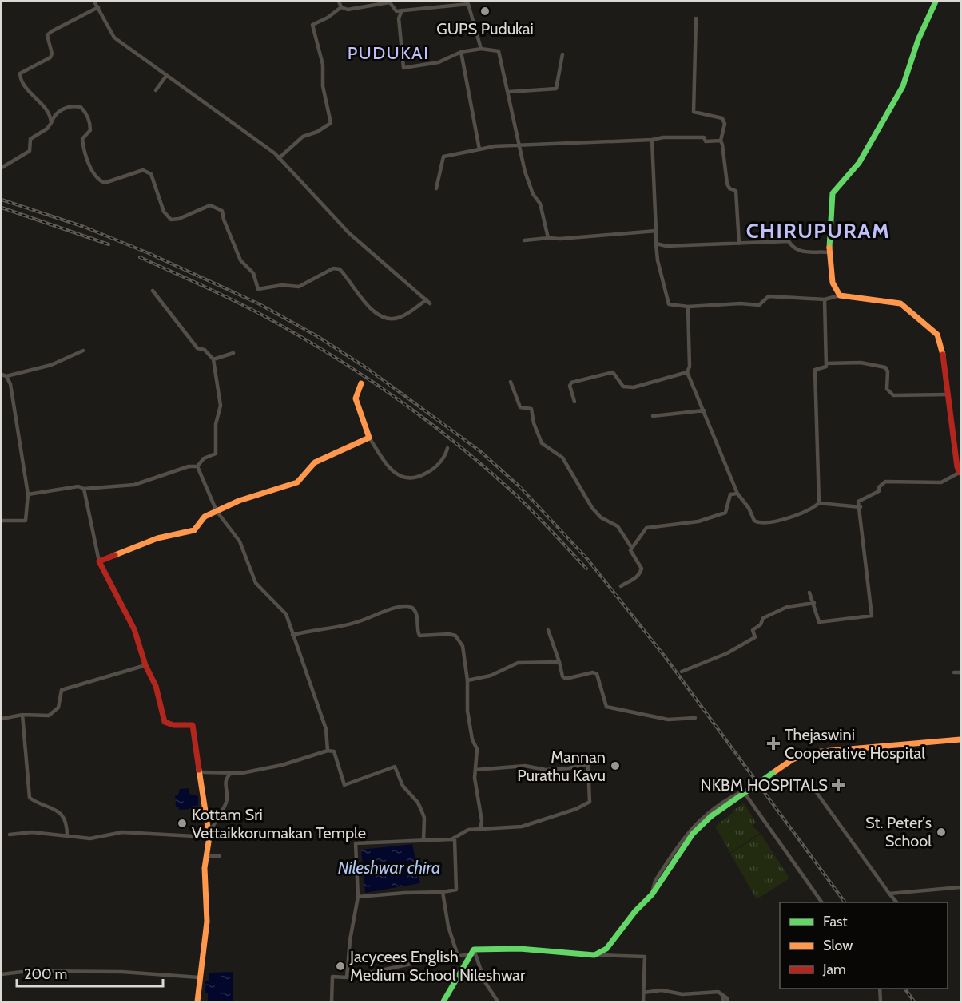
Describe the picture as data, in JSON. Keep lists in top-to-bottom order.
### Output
{
  "districts": ["PUDUKAI", "CHIRUPURAM"],
  "water": ["Nileshwar chira"],
  "places": {
    "other": [
      "GUPS Pudukai",
      "Mannan Purathu Kavu",
      "Kottam Sri Vettaikkorumakan Temple",
      "St. Peter's School",
      "Jacycees English Medium School Nileshwar"
    ],
    "health": ["Thejaswini Cooperative Hospital", "NKBM HOSPITALS"]
  },
  "legend": ["Fast", "Slow", "Jam"],
  "scale_bar": "200 m"
}
